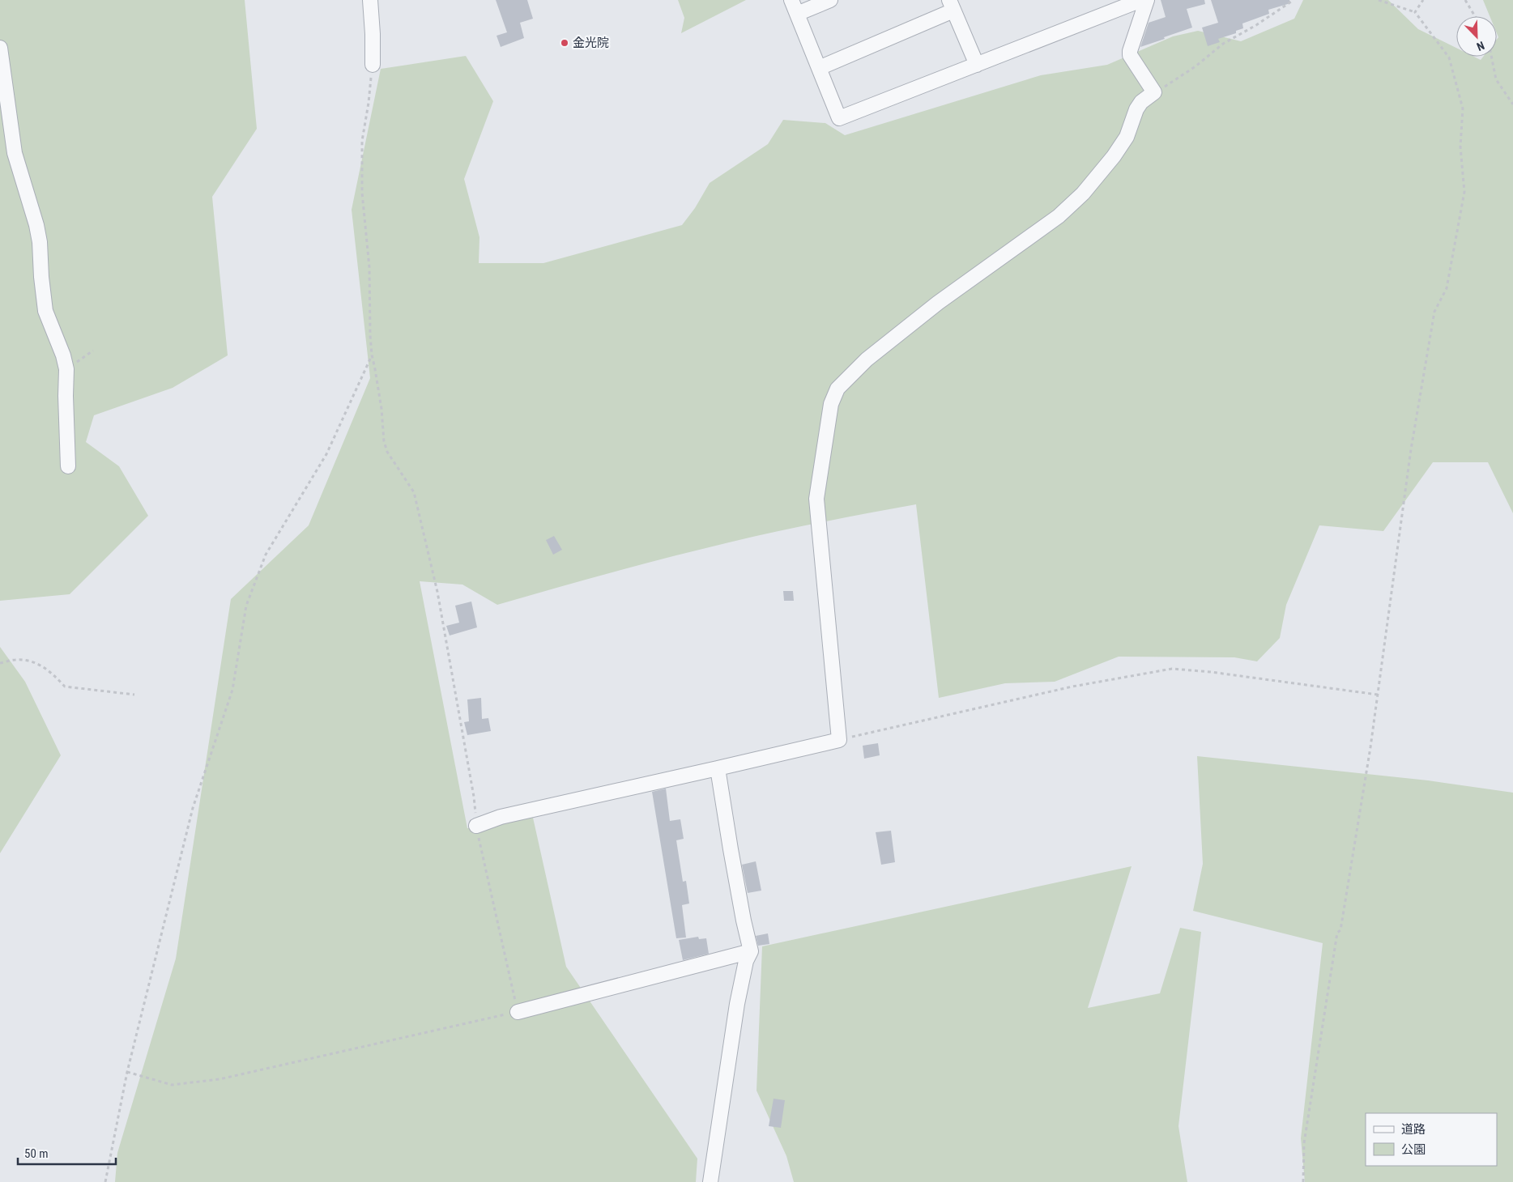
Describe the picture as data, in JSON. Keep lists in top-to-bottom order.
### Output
{
  "places": ["金光院"],
  "legend": ["道路", "公園"],
  "scale_bar": "50 m",
  "north": "bottom right"
}
